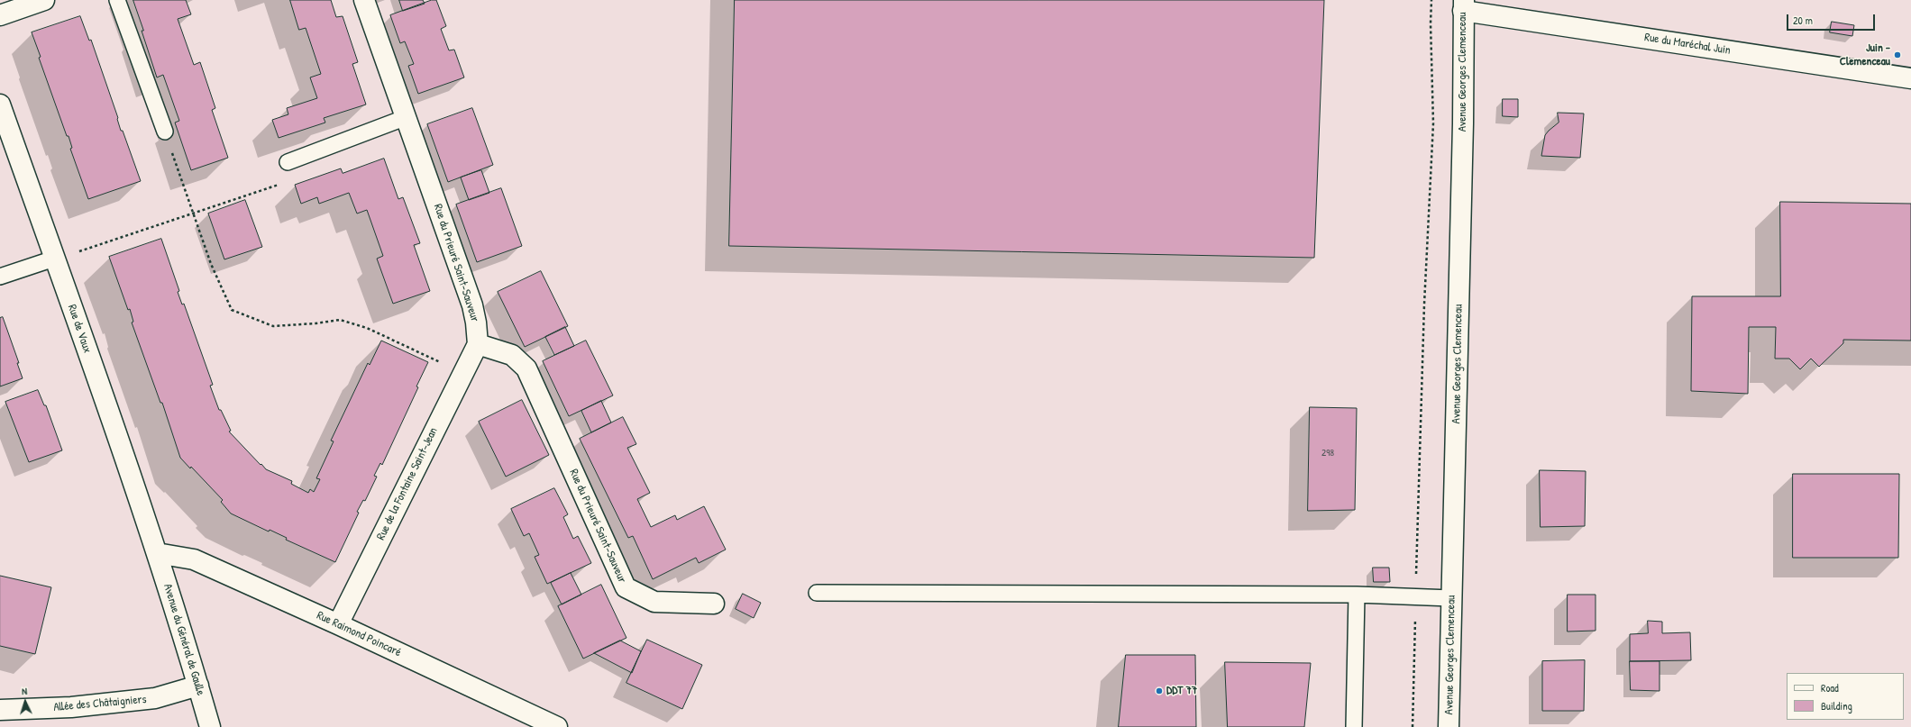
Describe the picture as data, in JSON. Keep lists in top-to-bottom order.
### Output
{
  "streets": {
    "street": [
      "Rue du Maréchal Juin",
      "Avenue Georges Clemenceau",
      "Rue du Prieuré Saint-Sauveur",
      "Rue de Vaux",
      "Rue de la Fontaine Saint-Jean",
      "Rue Raimond Poincaré",
      "Avenue du Général de Gaulle",
      "Allée des Châtaigniers"
    ]
  },
  "crossings": [
    ["Rue du Maréchal Juin", "Avenue Georges Clemenceau"],
    ["Rue du Prieuré Saint-Sauveur", "Rue de la Fontaine Saint-Jean"],
    ["Rue de Vaux", "Rue Raimond Poincaré"],
    ["Rue de Vaux", "Avenue du Général de Gaulle"],
    ["Rue de la Fontaine Saint-Jean", "Rue Raimond Poincaré"],
    ["Rue Raimond Poincaré", "Avenue du Général de Gaulle"],
    ["Avenue du Général de Gaulle", "Allée des Châtaigniers"]
  ],
  "places": ["Juin - Clemenceau", "DDT 77"],
  "house_numbers": ["298"],
  "legend": ["Road", "Building"],
  "scale_bar": "20 m",
  "north": "top"
}
